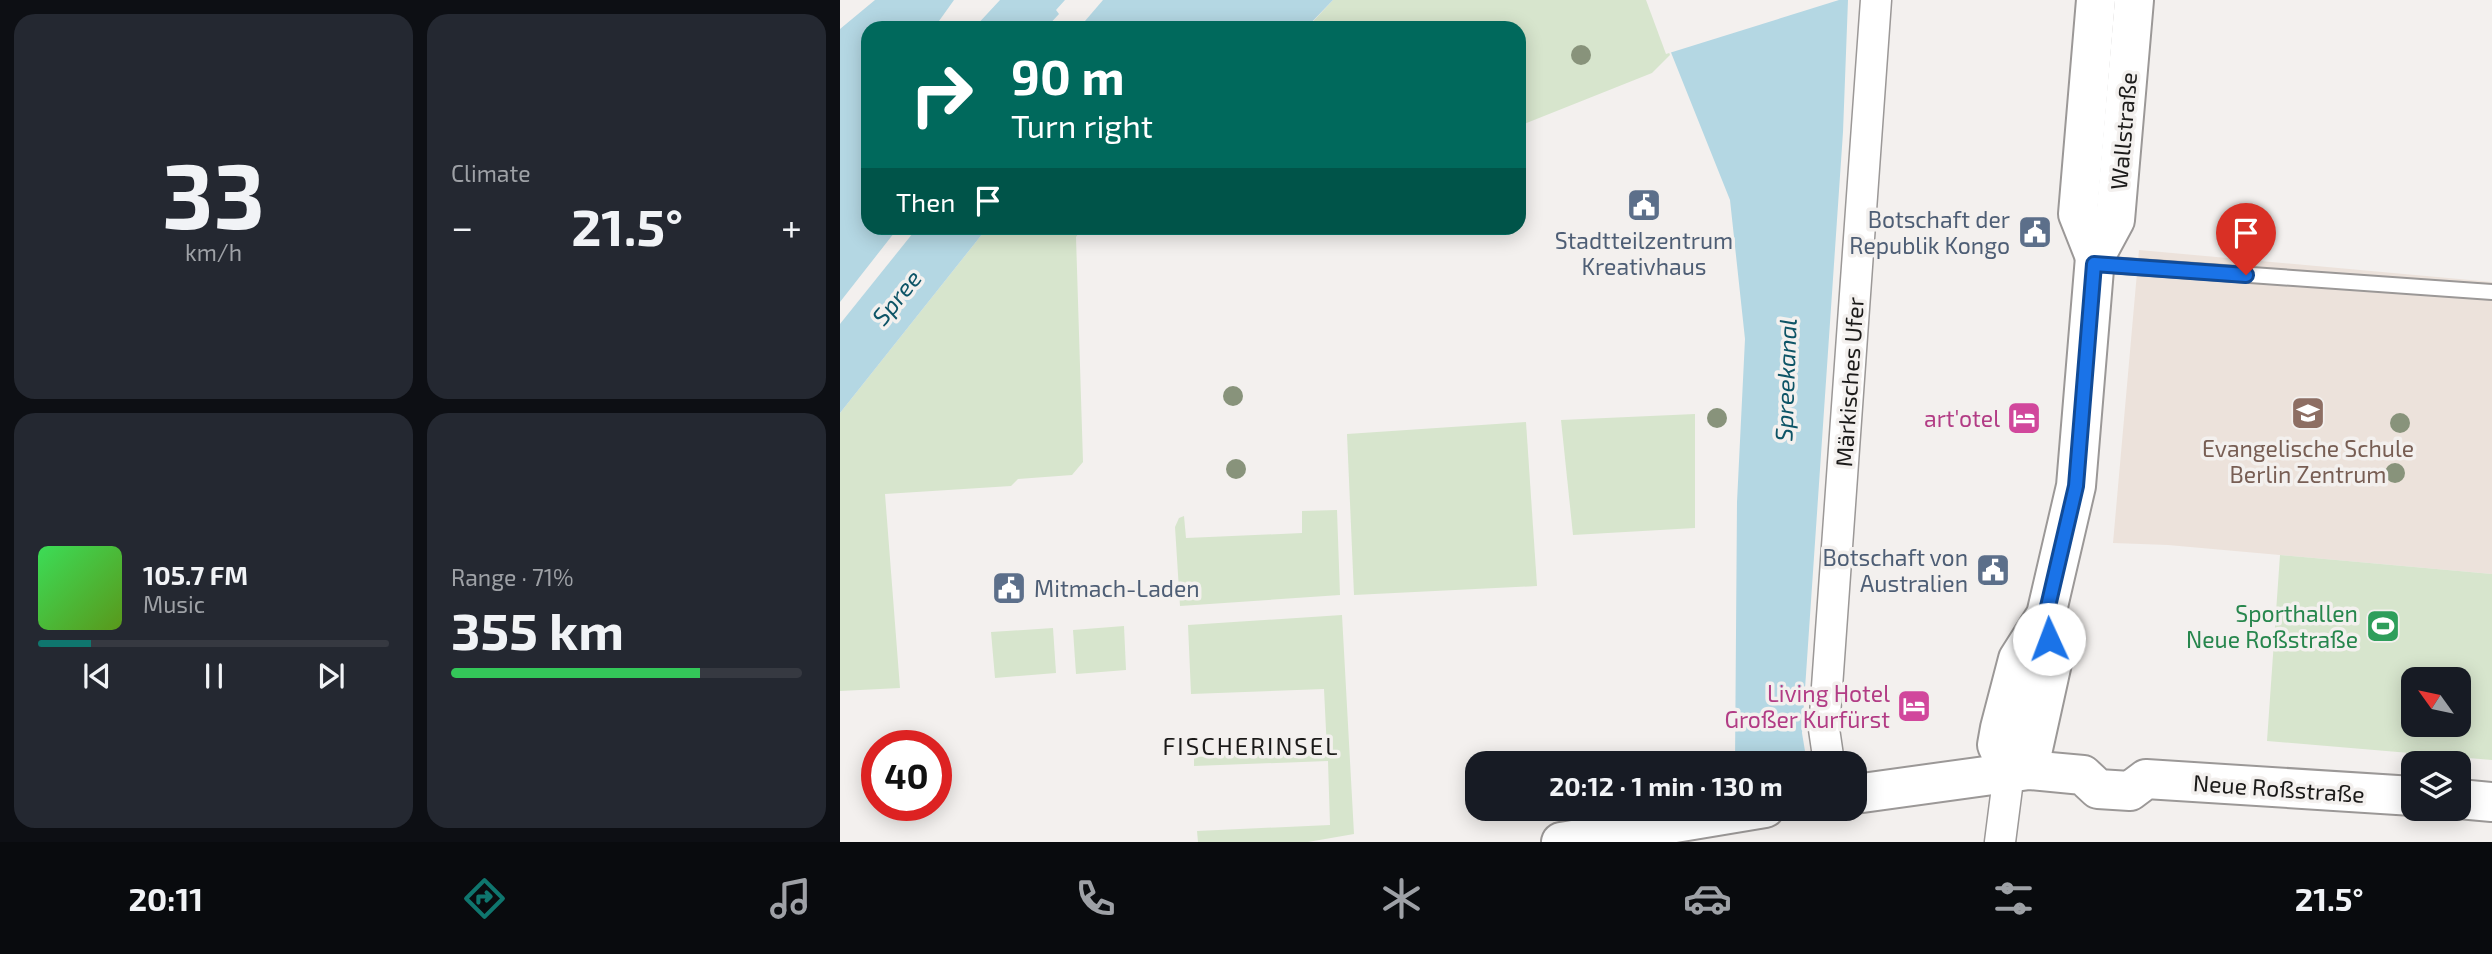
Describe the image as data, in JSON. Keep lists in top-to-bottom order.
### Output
{
  "streets": {
    "street": ["Wallstraße", "Märkisches Ufer", "Neue Roßstraße"]
  },
  "crossings": [
    ["Wallstraße", "Neue Roßstraße"]
  ],
  "districts": ["FISCHERINSEL"],
  "water": ["Spree", "Spreekanal"],
  "places": {
    "public building": [
      "Stadtteilzentrum Kreativhaus",
      "Botschaft der Republik Kongo",
      "Botschaft von Australien",
      "Mitmach-Laden"
    ],
    "school or university": ["Evangelische Schule Berlin Zentrum"],
    "hotel": ["art'otel", "Living Hotel Großer Kurfürst"],
    "sports": ["Sporthallen Neue Roßstraße"]
  },
  "north": "top left",
  "page": {
    "tile": [
      ["33", "km/h"],
      "Climate",
      ["Range · 71%", "355 km"]
    ],
    "turn": ["90 m", "Turn right"],
    "then": "Then",
    "heat": ["−", "21.5°", "+"],
    "song": ["105.7 FM", "Music"],
    "limit": "40",
    "trip": "20:12 · 1 min · 130 m",
    "tabs": ["20:11", "21.5°"]
  }
}
